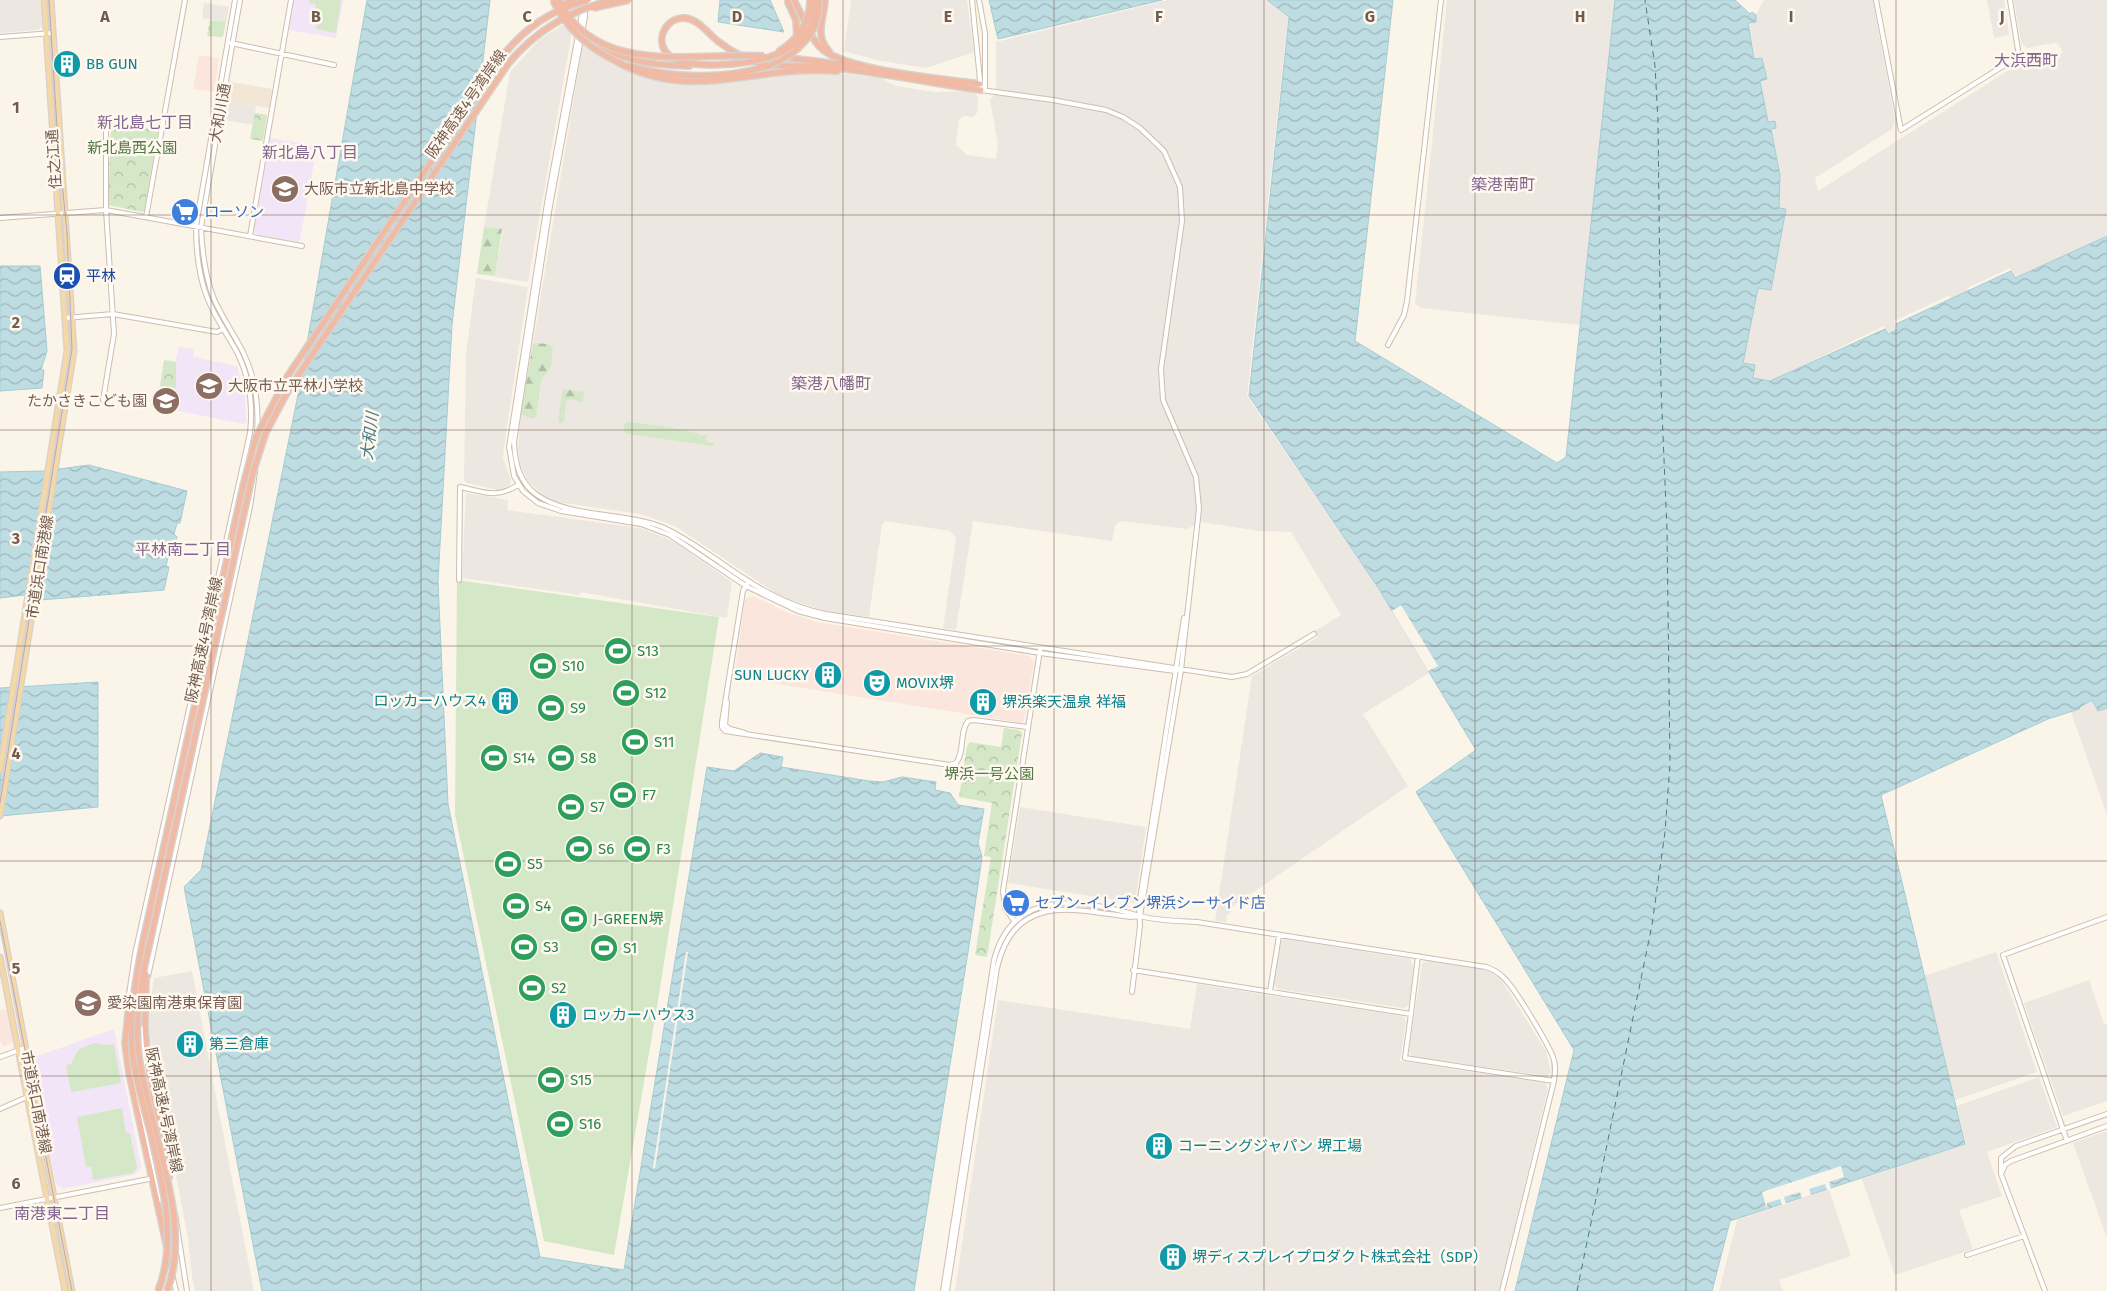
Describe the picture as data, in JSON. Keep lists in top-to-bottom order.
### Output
{
  "streets": {
    "highway": ["阪神高速4号湾岸線"],
    "main road": ["住之江通", "市道浜口南港線"],
    "street": ["大和川通"]
  },
  "crossings": [
    ["住之江通", "市道浜口南港線"]
  ],
  "districts": [
    "大浜西町",
    "新北島七丁目",
    "新北島八丁目",
    "築港南町",
    "築港八幡町",
    "平林南二丁目",
    "南港東二丁目"
  ],
  "water": ["大和川"],
  "parks": ["新北島西公園", "堺浜一号公園"],
  "places": {
    "building": [
      "BB GUN",
      "SUN LUCKY",
      "ロッカーハウス4",
      "堺浜楽天温泉 祥福",
      "ロッカーハウス3",
      "第三倉庫",
      "コーニングジャパン 堺工場",
      "堺ディスプレイプロダクト株式会社（SDP）"
    ],
    "school or university": [
      "大阪市立新北島中学校",
      "大阪市立平林小学校",
      "たかさきこども園",
      "愛染園南港東保育園"
    ],
    "supermarket": ["ローソン", "セブン-イレブン堺浜シーサイド店"],
    "station": ["平林"],
    "sports": [
      "S13",
      "S10",
      "S12",
      "S9",
      "S11",
      "S14",
      "S8",
      "F7",
      "S7",
      "S6",
      "F3",
      "S5",
      "S4",
      "J-GREEN堺",
      "S3",
      "S1",
      "S2",
      "S15",
      "S16"
    ],
    "theatre": ["MOVIX堺"]
  },
  "grid": {
    "columns": [
      "A",
      "B",
      "C",
      "D",
      "E",
      "F",
      "G",
      "H",
      "I",
      "J"
    ],
    "rows": [
      "1",
      "2",
      "3",
      "4",
      "5",
      "6"
    ]
  }
}
